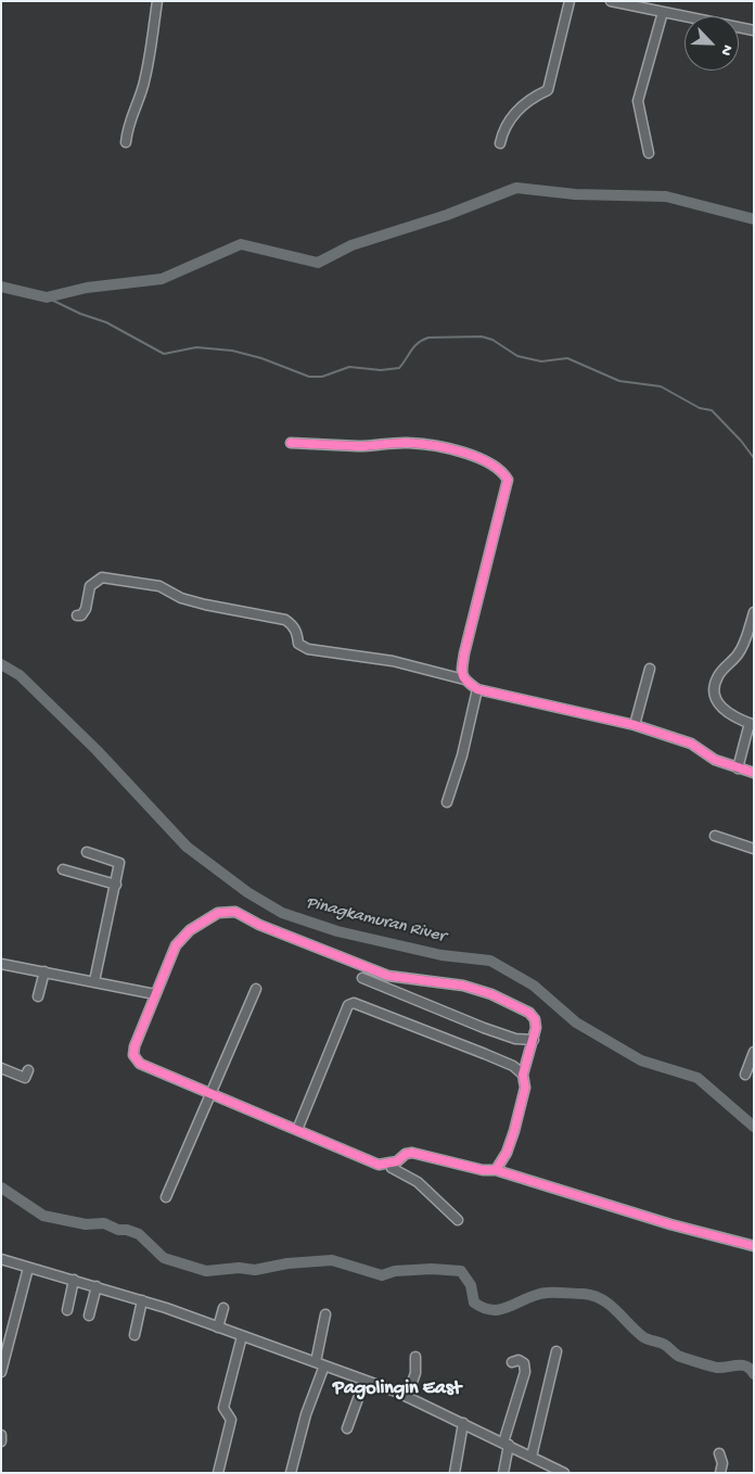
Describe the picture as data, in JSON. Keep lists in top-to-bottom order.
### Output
{
  "districts": ["Pagolingin East"],
  "water": ["Pinagkamuran River"],
  "north": "bottom right"
}
